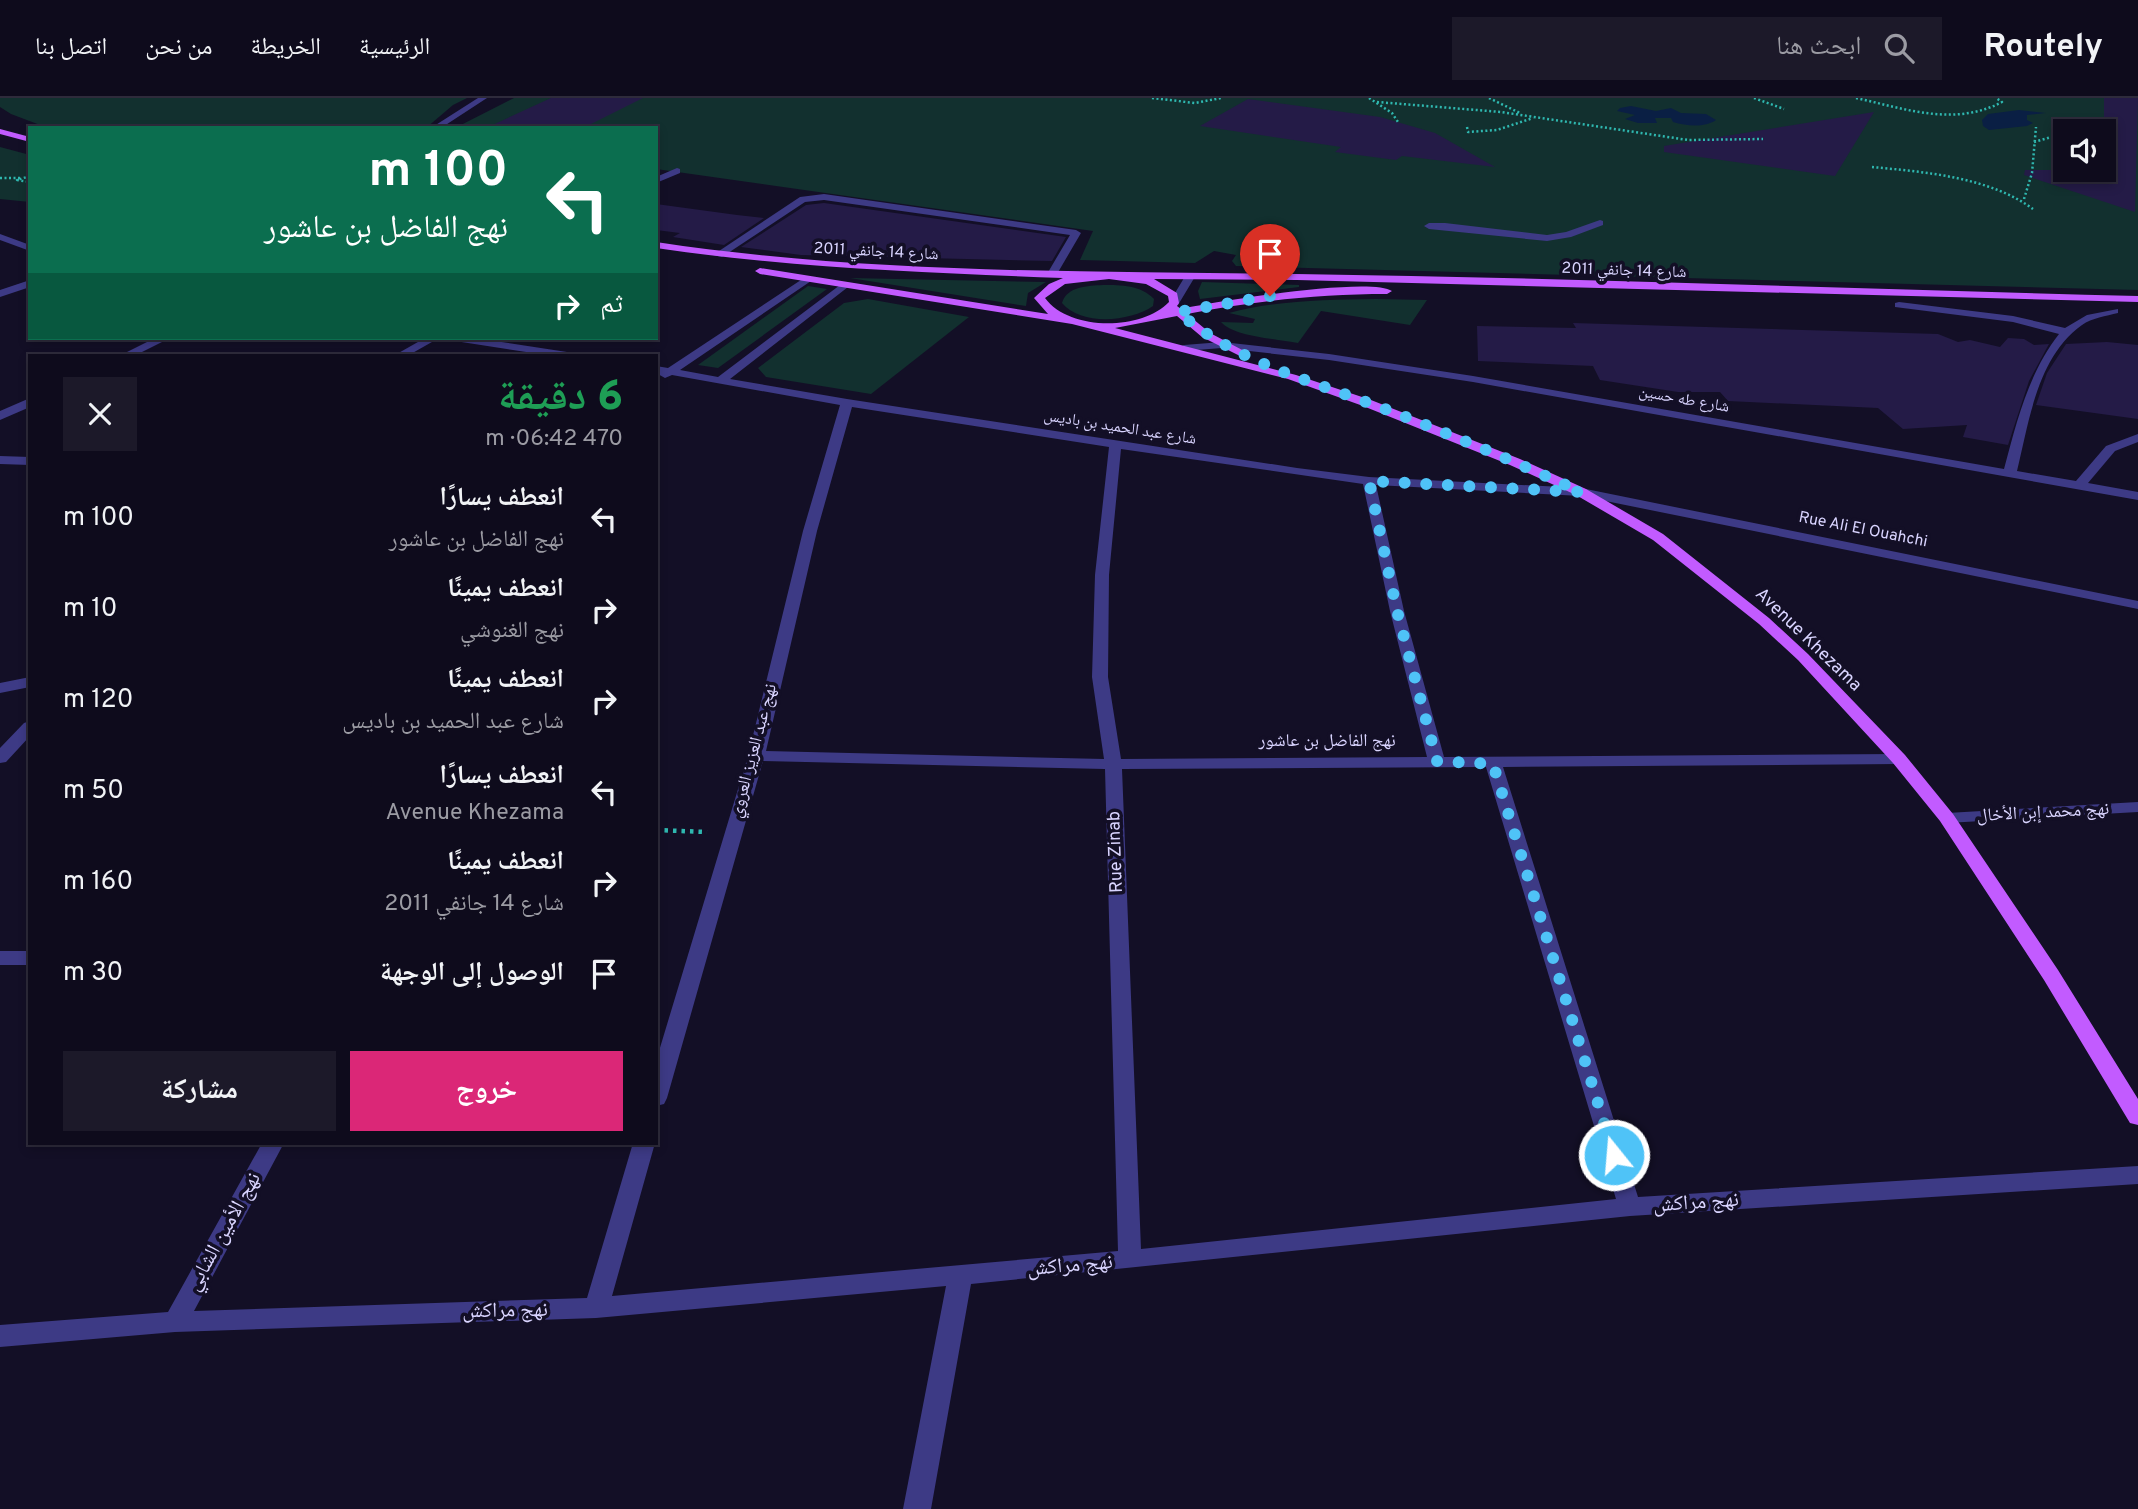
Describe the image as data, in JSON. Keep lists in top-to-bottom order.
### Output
{
  "streets": {
    "main road": ["شارع 14 جانفي 2011", "Avenue Khezama"],
    "street": [
      "شارع طه حسين",
      "شارع عبد الحميد بن باديس",
      "Rue Ali El Ouahchi",
      "نهج الفاضل بن عاشور",
      "نهج عبد العزيز العروي",
      "نهج محمد إبن الأخال",
      "Rue Zinab",
      "نهج مراكش",
      "نهج الأمين الشابي"
    ]
  },
  "crossings": [
    ["شارع 14 جانفي 2011", "Avenue Khezama"],
    ["شارع طه حسين", "Avenue Khezama"],
    ["شارع عبد الحميد بن باديس", "Rue Ali El Ouahchi"],
    ["شارع عبد الحميد بن باديس", "Avenue Khezama"],
    ["شارع عبد الحميد بن باديس", "نهج عبد العزيز العروي"],
    ["شارع عبد الحميد بن باديس", "Rue Zinab"],
    ["Rue Ali El Ouahchi", "Avenue Khezama"],
    ["Avenue Khezama", "نهج الفاضل بن عاشور"],
    ["Avenue Khezama", "نهج محمد إبن الأخال"],
    ["نهج الفاضل بن عاشور", "نهج عبد العزيز العروي"],
    ["نهج الفاضل بن عاشور", "Rue Zinab"],
    ["Rue Zinab", "نهج مراكش"],
    ["نهج مراكش", "نهج الأمين الشابي"]
  ],
  "page": {
    "header": "Routely",
    "search": "ابحث هنا",
    "nav": [
      "الرئيسية",
      "الخريطة",
      "من نحن",
      "اتصل بنا"
    ],
    "turn": ["100 m", "نهج الفاضل بن عاشور"],
    "then": "ثم",
    "heading": ["6 دقيقة", "470 m · 06:42"],
    "list": [
      {
        "name": "انعطف يسارًا",
        "note": "نهج الفاضل بن عاشور",
        "value": "100 m"
      },
      {
        "name": "انعطف يمينًا",
        "note": "نهج الغنوشي",
        "value": "10 m"
      },
      {
        "name": "انعطف يمينًا",
        "note": "شارع عبد الحميد بن باديس",
        "value": "120 m"
      },
      {
        "name": "انعطف يسارًا",
        "note": "Avenue Khezama",
        "value": "50 m"
      },
      {
        "name": "انعطف يمينًا",
        "note": "شارع 14 جانفي 2011",
        "value": "160 m"
      },
      {
        "name": "الوصول إلى الوجهة",
        "value": "30 m"
      }
    ],
    "buttons": ["خروج", "مشاركة"]
  }
}
